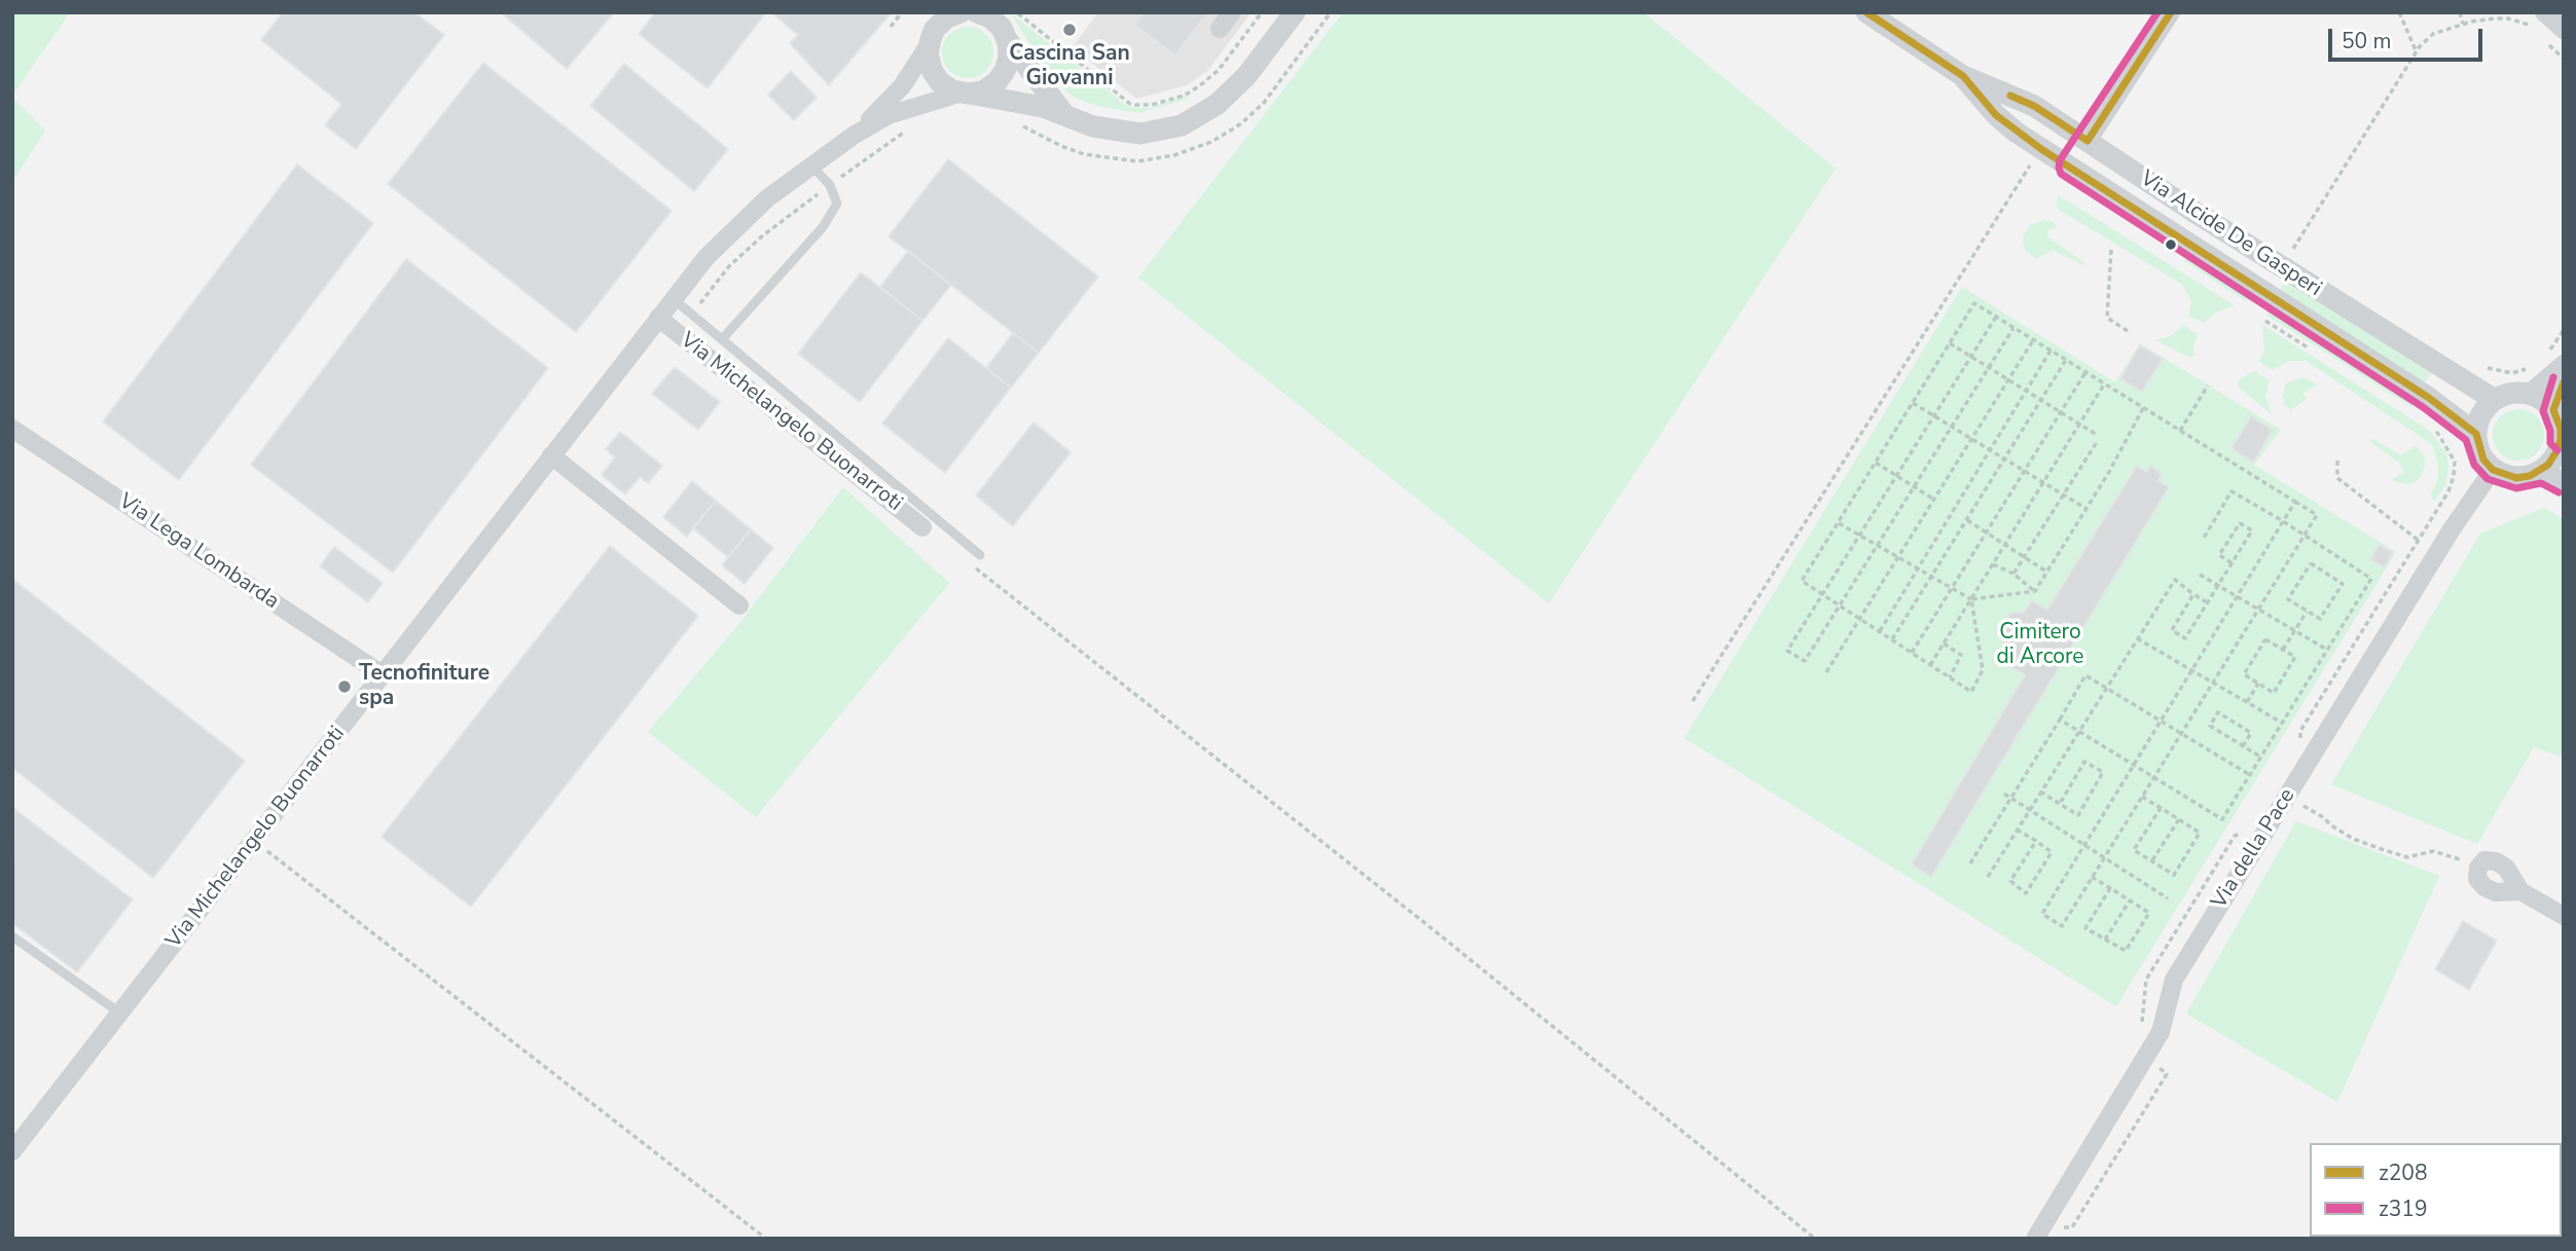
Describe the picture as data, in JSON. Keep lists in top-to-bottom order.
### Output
{
  "streets": {
    "street": [
      "Via Alcide De Gasperi",
      "Via Michelangelo Buonarroti",
      "Via Lega Lombarda",
      "Via della Pace"
    ]
  },
  "crossings": [
    ["Via Alcide De Gasperi", "Via della Pace"],
    ["Via Michelangelo Buonarroti", "Via Lega Lombarda"]
  ],
  "parks": ["Cimitero di Arcore"],
  "places": ["Cascina San Giovanni", "Tecnofiniture spa"],
  "lines": ["transit line z208", "transit line z319"],
  "legend": ["z208", "z319"],
  "scale_bar": "50 m"
}
